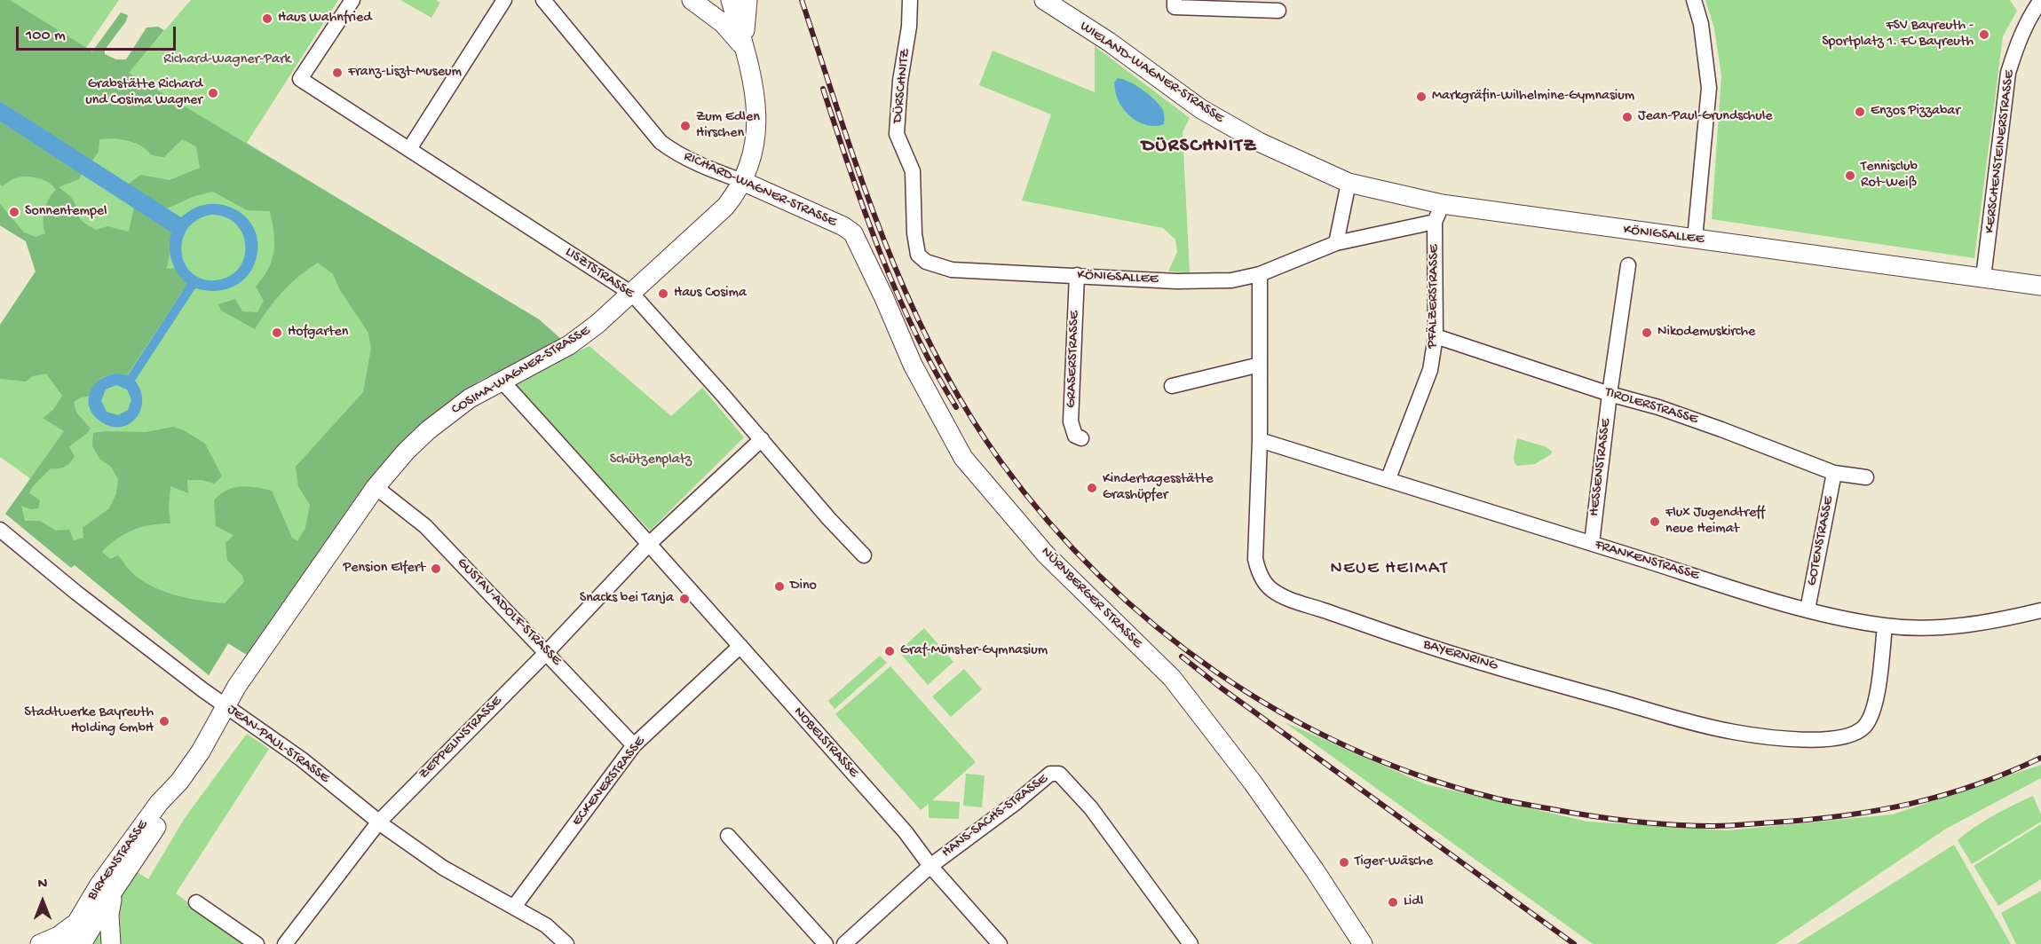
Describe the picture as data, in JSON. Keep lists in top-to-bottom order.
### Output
{
  "streets": {
    "main road": [
      "WIELAND-WAGNER-STRASSE",
      "RICHARD-WAGNER-STRASSE",
      "KÖNIGSALLEE",
      "COSIMA-WAGNER-STRASSE",
      "NÜRNBERGER STRASSE",
      "BIRKENSTRASSE"
    ],
    "street": [
      "DÜRSCHNITZ",
      "KERSCHENSTEINERSTRASSE",
      "LISZTSTRASSE",
      "PFÄLZERSTRASSE",
      "GRASERSTRASSE",
      "TIROLERSTRASSE",
      "HESSENSTRASSE",
      "GOTENSTRASSE",
      "FRANKENSTRASSE",
      "GUSTAV-ADOLF-STRASSE",
      "BAYERNRING",
      "ZEPPELINSTRASSE",
      "NOBELSTRASSE",
      "JEAN-PAUL-STRASSE",
      "ECKENERSTRASSE",
      "HANS-SACHS-STRASSE"
    ]
  },
  "crossings": [
    ["WIELAND-WAGNER-STRASSE", "KÖNIGSALLEE"],
    ["DÜRSCHNITZ", "KÖNIGSALLEE"],
    ["KERSCHENSTEINERSTRASSE", "KÖNIGSALLEE"],
    ["RICHARD-WAGNER-STRASSE", "COSIMA-WAGNER-STRASSE"],
    ["RICHARD-WAGNER-STRASSE", "NÜRNBERGER STRASSE"],
    ["KÖNIGSALLEE", "PFÄLZERSTRASSE"],
    ["KÖNIGSALLEE", "GRASERSTRASSE"],
    ["KÖNIGSALLEE", "BAYERNRING"],
    ["LISZTSTRASSE", "COSIMA-WAGNER-STRASSE"],
    ["PFÄLZERSTRASSE", "TIROLERSTRASSE"],
    ["PFÄLZERSTRASSE", "FRANKENSTRASSE"],
    ["COSIMA-WAGNER-STRASSE", "GUSTAV-ADOLF-STRASSE"],
    ["COSIMA-WAGNER-STRASSE", "JEAN-PAUL-STRASSE"],
    ["COSIMA-WAGNER-STRASSE", "BIRKENSTRASSE"],
    ["TIROLERSTRASSE", "HESSENSTRASSE"],
    ["TIROLERSTRASSE", "GOTENSTRASSE"],
    ["HESSENSTRASSE", "FRANKENSTRASSE"],
    ["GOTENSTRASSE", "FRANKENSTRASSE"],
    ["FRANKENSTRASSE", "BAYERNRING"],
    ["GUSTAV-ADOLF-STRASSE", "ZEPPELINSTRASSE"],
    ["GUSTAV-ADOLF-STRASSE", "ECKENERSTRASSE"],
    ["ZEPPELINSTRASSE", "NOBELSTRASSE"],
    ["ZEPPELINSTRASSE", "JEAN-PAUL-STRASSE"],
    ["NOBELSTRASSE", "ECKENERSTRASSE"],
    ["NOBELSTRASSE", "HANS-SACHS-STRASSE"],
    ["JEAN-PAUL-STRASSE", "ECKENERSTRASSE"],
    ["JEAN-PAUL-STRASSE", "BIRKENSTRASSE"]
  ],
  "districts": ["DÜRSCHNITZ", "NEUE HEIMAT"],
  "parks": ["Richard-Wagner-Park", "Schützenplatz"],
  "places": [
    "Haus Wahnfried",
    "FSV Bayreuth - Sportplatz 1. FC Bayreuth",
    "Franz-Liszt-Museum",
    "Grabstätte Richard und Cosima Wagner",
    "Markgräfin-Wilhelmine-Gymnasium",
    "Enzos Pizzabar",
    "Jean-Paul-Grundschule",
    "Zum Edlen Hirschen",
    "Tennisclub Rot-Weiß",
    "Sonnentempel",
    "Haus Cosima",
    "Hofgarten",
    "Nikodemuskirche",
    "Kindertagesstätte Grashüpfer",
    "Flux Jugendtreff neue Heimat",
    "Pension Elfert",
    "Dino",
    "Snacks bei Tanja",
    "Graf-Münster-Gymnasium",
    "Stadtwerke Bayreuth Holding GmbH",
    "Tiger-Wäsche",
    "Lidl"
  ],
  "scale_bar": "100 m",
  "north": "top"
}
